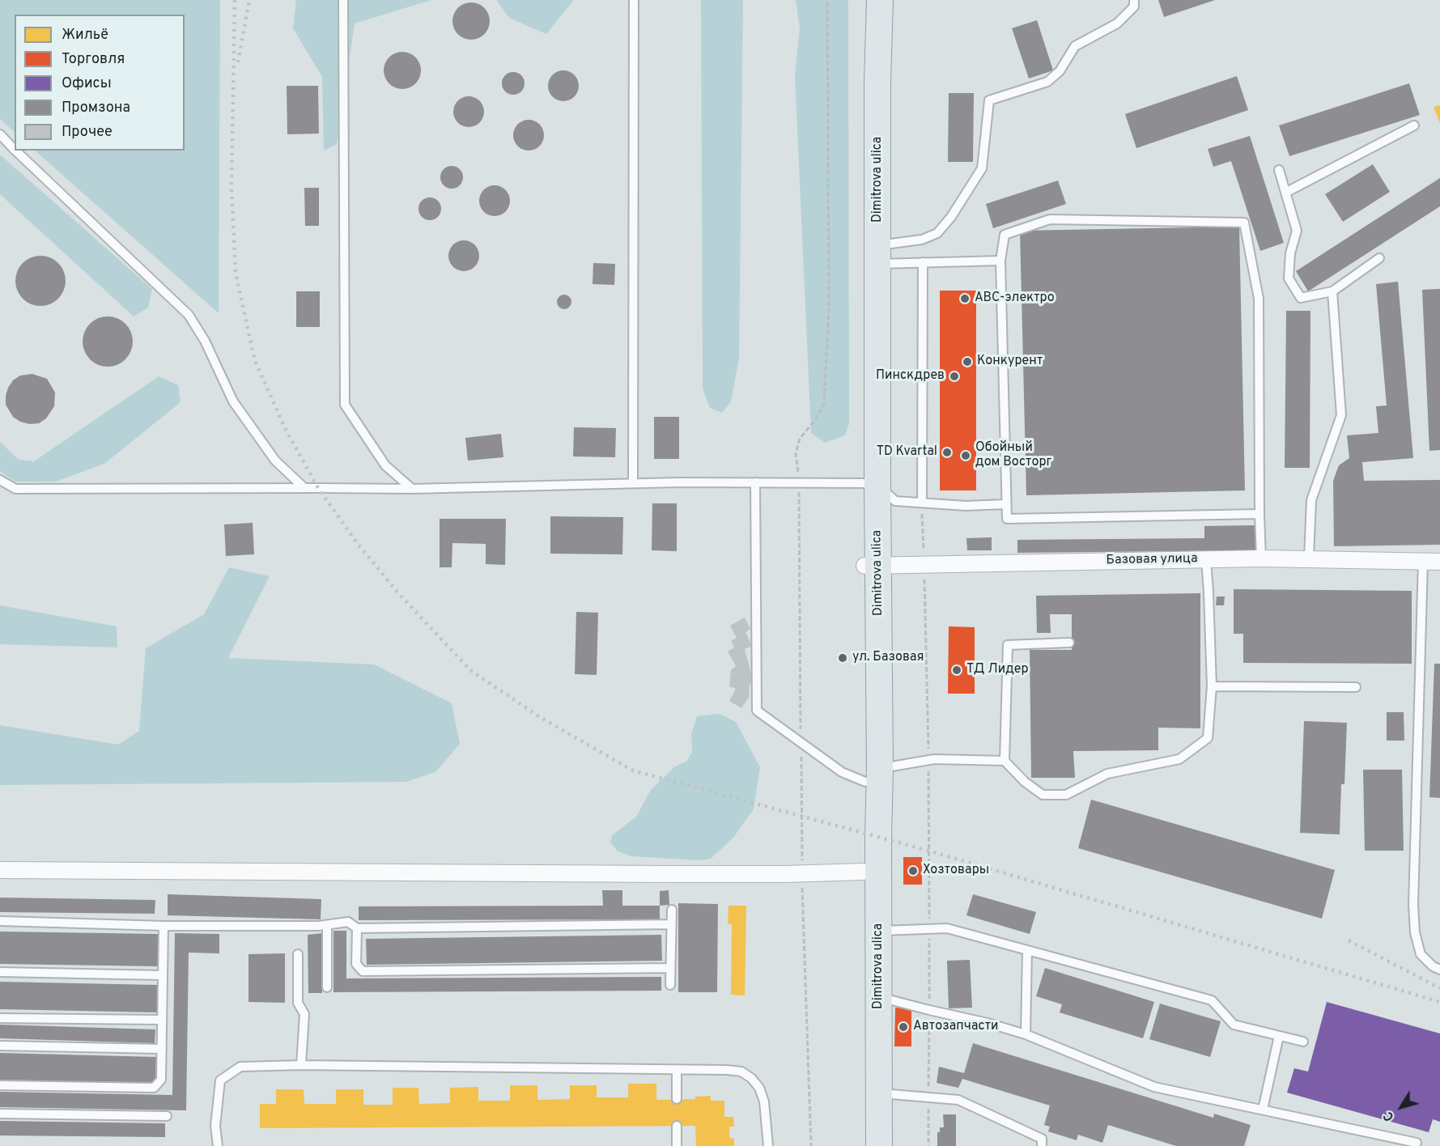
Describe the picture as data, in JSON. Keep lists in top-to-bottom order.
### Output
{
  "streets": {
    "main road": ["Dimitrova ulica"],
    "street": ["Базовая улица"]
  },
  "crossings": [
    ["Dimitrova ulica", "Базовая улица"]
  ],
  "places": [
    "АВС-электро",
    "Конкурент",
    "Пинскдрев",
    "TD Kvartal",
    "Обойный дом Восторг",
    "ул. Базовая",
    "ТД Лидер",
    "Хозтовары",
    "Автозапчасти"
  ],
  "legend": [
    "Жильё",
    "Торговля",
    "Офисы",
    "Промзона",
    "Прочее"
  ],
  "north": "bottom left"
}
